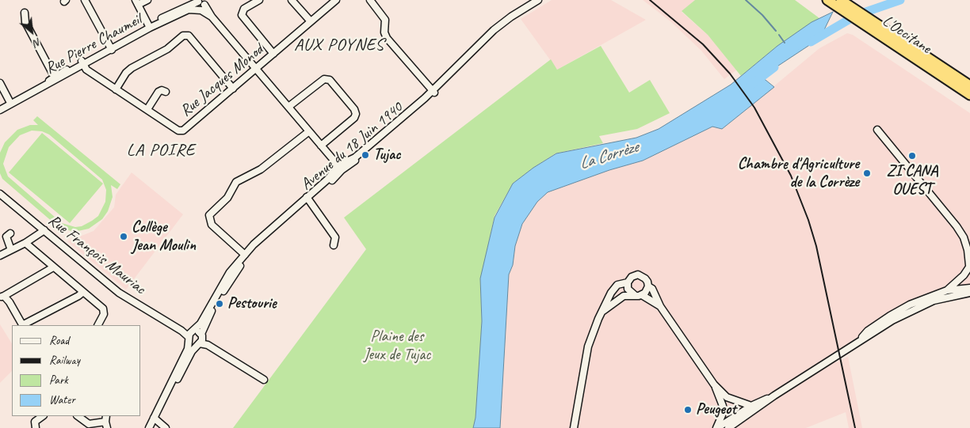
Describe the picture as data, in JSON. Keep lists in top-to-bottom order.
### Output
{
  "streets": {
    "highway": ["L'Occitane"],
    "street": [
      "Rue Pierre Chaumeil",
      "Rue Jacques Monod",
      "Avenue du 18 Juin 1940",
      "Rue François Mauriac"
    ]
  },
  "crossings": [
    ["Rue Pierre Chaumeil", "Rue Jacques Monod"],
    ["Avenue du 18 Juin 1940", "Rue François Mauriac"]
  ],
  "districts": ["AUX POYNES", "LA POIRE"],
  "water": ["La Corrèze"],
  "parks": ["Plaine des Jeux de Tujac"],
  "places": [
    "Tujac",
    "ZI CANA OUEST",
    "Chambre d'Agriculture de la Corrèze",
    "Collège Jean Moulin",
    "Pestourie",
    "Peugeot"
  ],
  "legend": [
    "Road",
    "Railway",
    "Park",
    "Water"
  ],
  "north": "bottom right"
}
